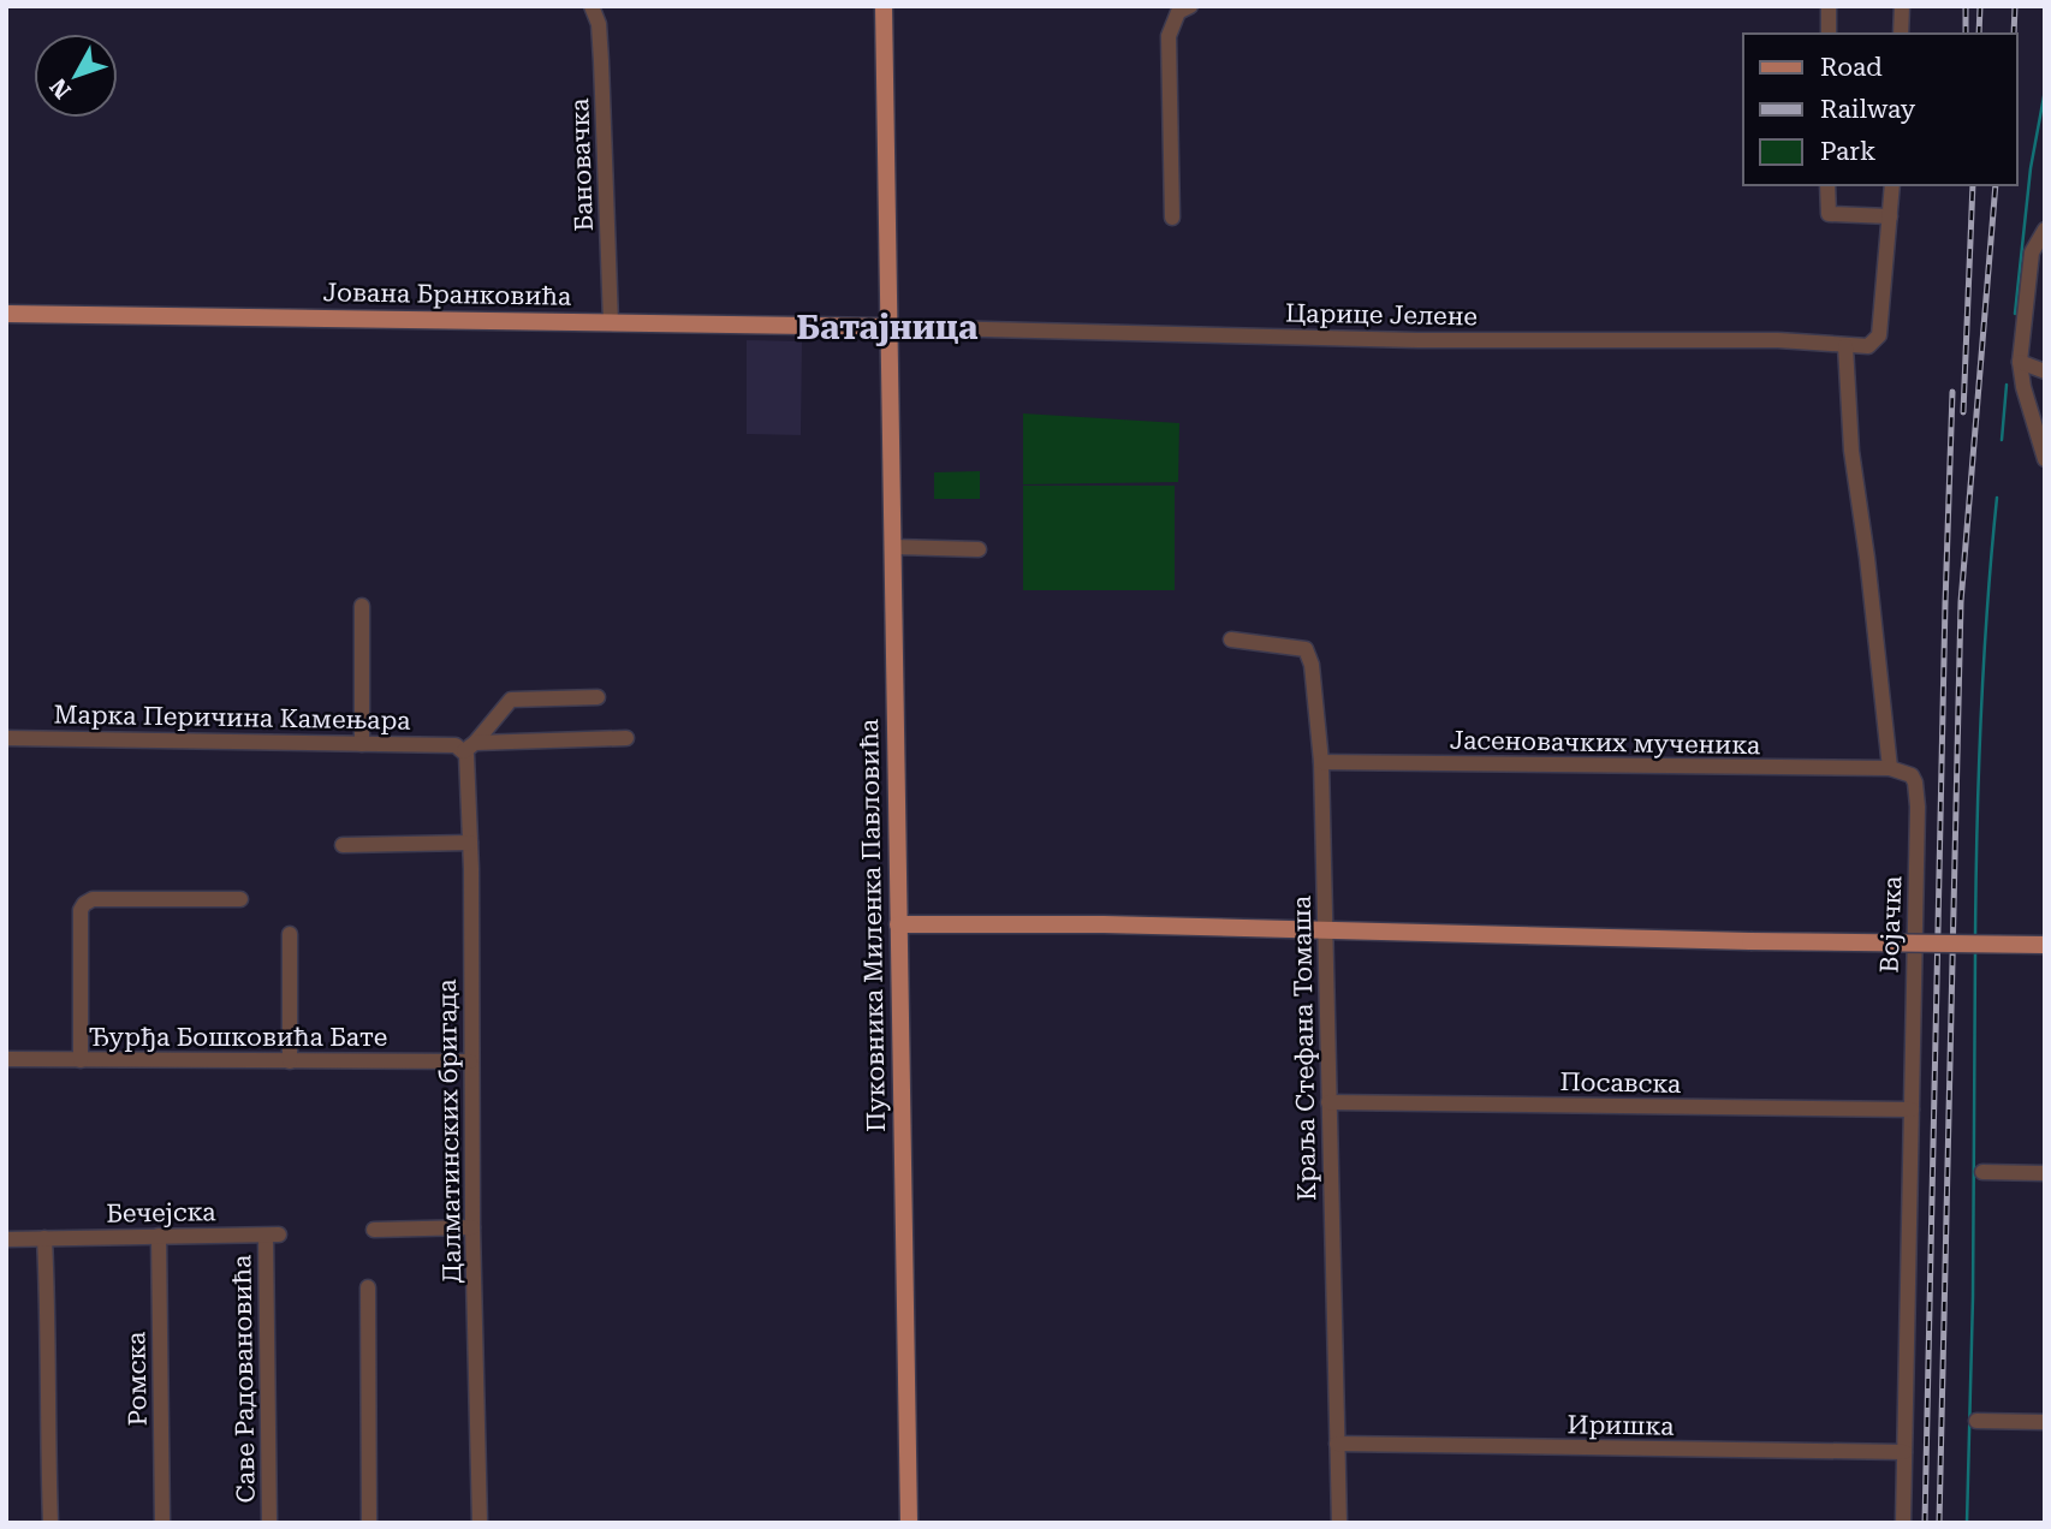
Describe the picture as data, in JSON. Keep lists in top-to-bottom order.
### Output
{
  "streets": {
    "main road": ["Јована Бранковића", "Пуковника Миленка Павловића"],
    "street": [
      "Бановачка",
      "Царице Јелене",
      "Марка Перичина Камењара",
      "Јасеновачких мученика",
      "Војачка",
      "Ђурђа Бошковића Бате",
      "Краља Стефана Томаша",
      "Посавска",
      "Далматинских бригада",
      "Бечејска",
      "Ромска",
      "Саве Радовановића",
      "Иришка"
    ]
  },
  "crossings": [
    ["Бановачка", "Јована Бранковића"],
    ["Јована Бранковића", "Царице Јелене"],
    ["Јована Бранковића", "Пуковника Миленка Павловића"],
    ["Царице Јелене", "Пуковника Миленка Павловића"],
    ["Марка Перичина Камењара", "Далматинских бригада"],
    ["Јасеновачких мученика", "Војачка"],
    ["Јасеновачких мученика", "Краља Стефана Томаша"],
    ["Војачка", "Посавска"],
    ["Војачка", "Иришка"],
    ["Ђурђа Бошковића Бате", "Далматинских бригада"],
    ["Краља Стефана Томаша", "Посавска"],
    ["Краља Стефана Томаша", "Иришка"],
    ["Бечејска", "Ромска"],
    ["Бечејска", "Саве Радовановића"]
  ],
  "districts": ["Батајница"],
  "legend": ["Road", "Railway", "Park"],
  "north": "bottom left"
}
